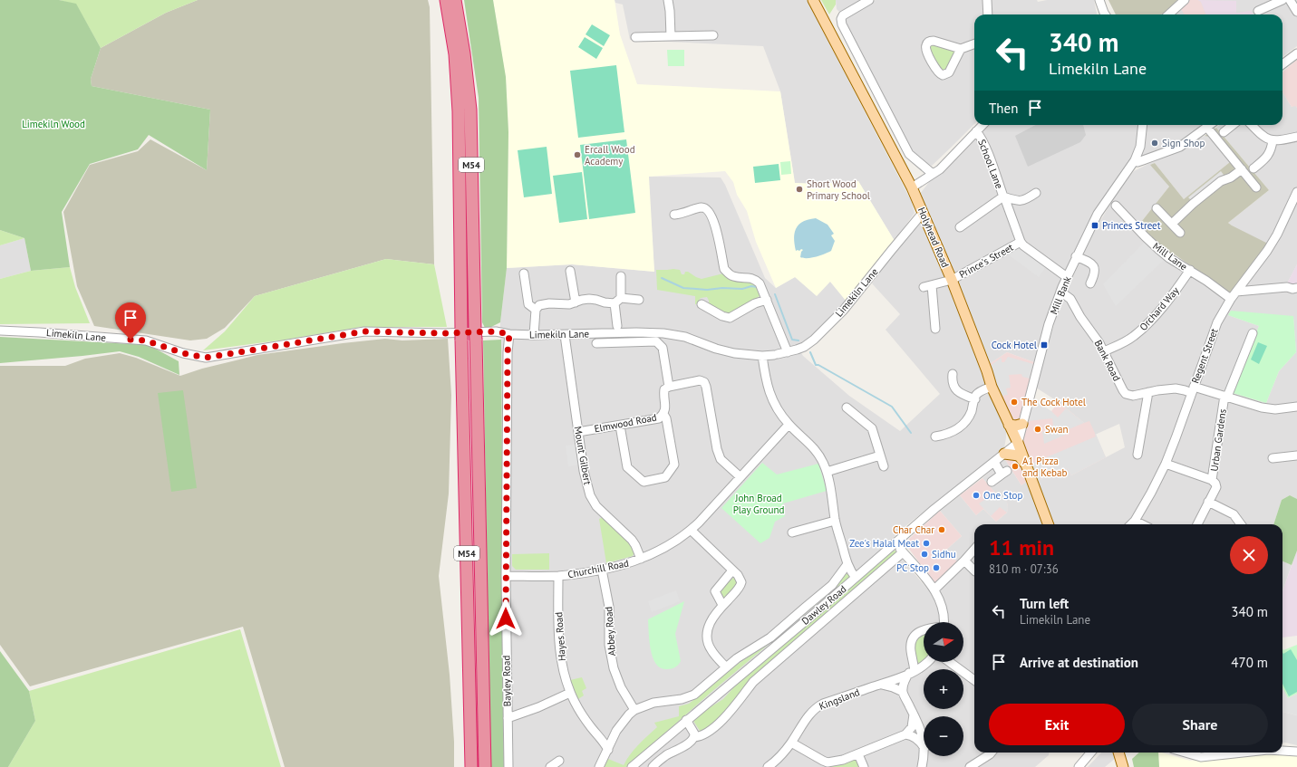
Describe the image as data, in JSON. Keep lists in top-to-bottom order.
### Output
{
  "streets": {
    "highway": ["M54"],
    "main road": ["Holyhead Road"],
    "street": [
      "School Lane",
      "Mill Lane",
      "Prince's Street",
      "Limekiln Lane",
      "Mill Bank",
      "Orchard Way",
      "Regent Street",
      "Bank Road",
      "Elmwood Road",
      "Urban Gardens",
      "Mount Gilbert",
      "Churchill Road",
      "Dawley Road",
      "Abbey Road",
      "Hayes Road",
      "Bayley Road",
      "Kingsland"
    ]
  },
  "crossings": [
    ["School Lane", "Prince's Street"],
    ["Holyhead Road", "Prince's Street"],
    ["Holyhead Road", "Limekiln Lane"],
    ["Holyhead Road", "Mill Bank"],
    ["Holyhead Road", "Dawley Road"],
    ["Mill Lane", "Orchard Way"],
    ["Mill Lane", "Regent Street"],
    ["Prince's Street", "Mill Bank"],
    ["Limekiln Lane", "Mount Gilbert"],
    ["Limekiln Lane", "Bayley Road"],
    ["Mill Bank", "Bank Road"],
    ["Mill Bank", "Dawley Road"],
    ["Orchard Way", "Bank Road"],
    ["Regent Street", "Bank Road"],
    ["Bank Road", "Urban Gardens"],
    ["Elmwood Road", "Mount Gilbert"],
    ["Mount Gilbert", "Churchill Road"],
    ["Churchill Road", "Abbey Road"],
    ["Churchill Road", "Hayes Road"],
    ["Churchill Road", "Bayley Road"],
    ["Dawley Road", "Abbey Road"],
    ["Dawley Road", "Hayes Road"]
  ],
  "parks": ["Limekiln Wood", "John Broad Play Ground"],
  "places": {
    "other": [
      "Sign Shop",
      "Ercall Wood Academy",
      "Short Wood Primary School",
      "The Cock Hotel",
      "Swan",
      "A1 Pizza and Kebab",
      "One Stop",
      "Char Char",
      "Zee's Halal Meat",
      "Sidhu",
      "PC Stop"
    ],
    "transit": ["Princes Street", "Cock Hotel"]
  },
  "north": "right",
  "page": {
    "turn": ["340 m", "Limekiln Lane"],
    "then": "Then",
    "heading": ["11 min", "810 m · 07:36"],
    "list": [
      {
        "name": "Turn left",
        "note": "Limekiln Lane",
        "value": "340 m"
      },
      {
        "name": "Arrive at destination",
        "value": "470 m"
      }
    ],
    "map_buttons": ["+", "−"],
    "buttons": ["Exit", "Share"]
  }
}
